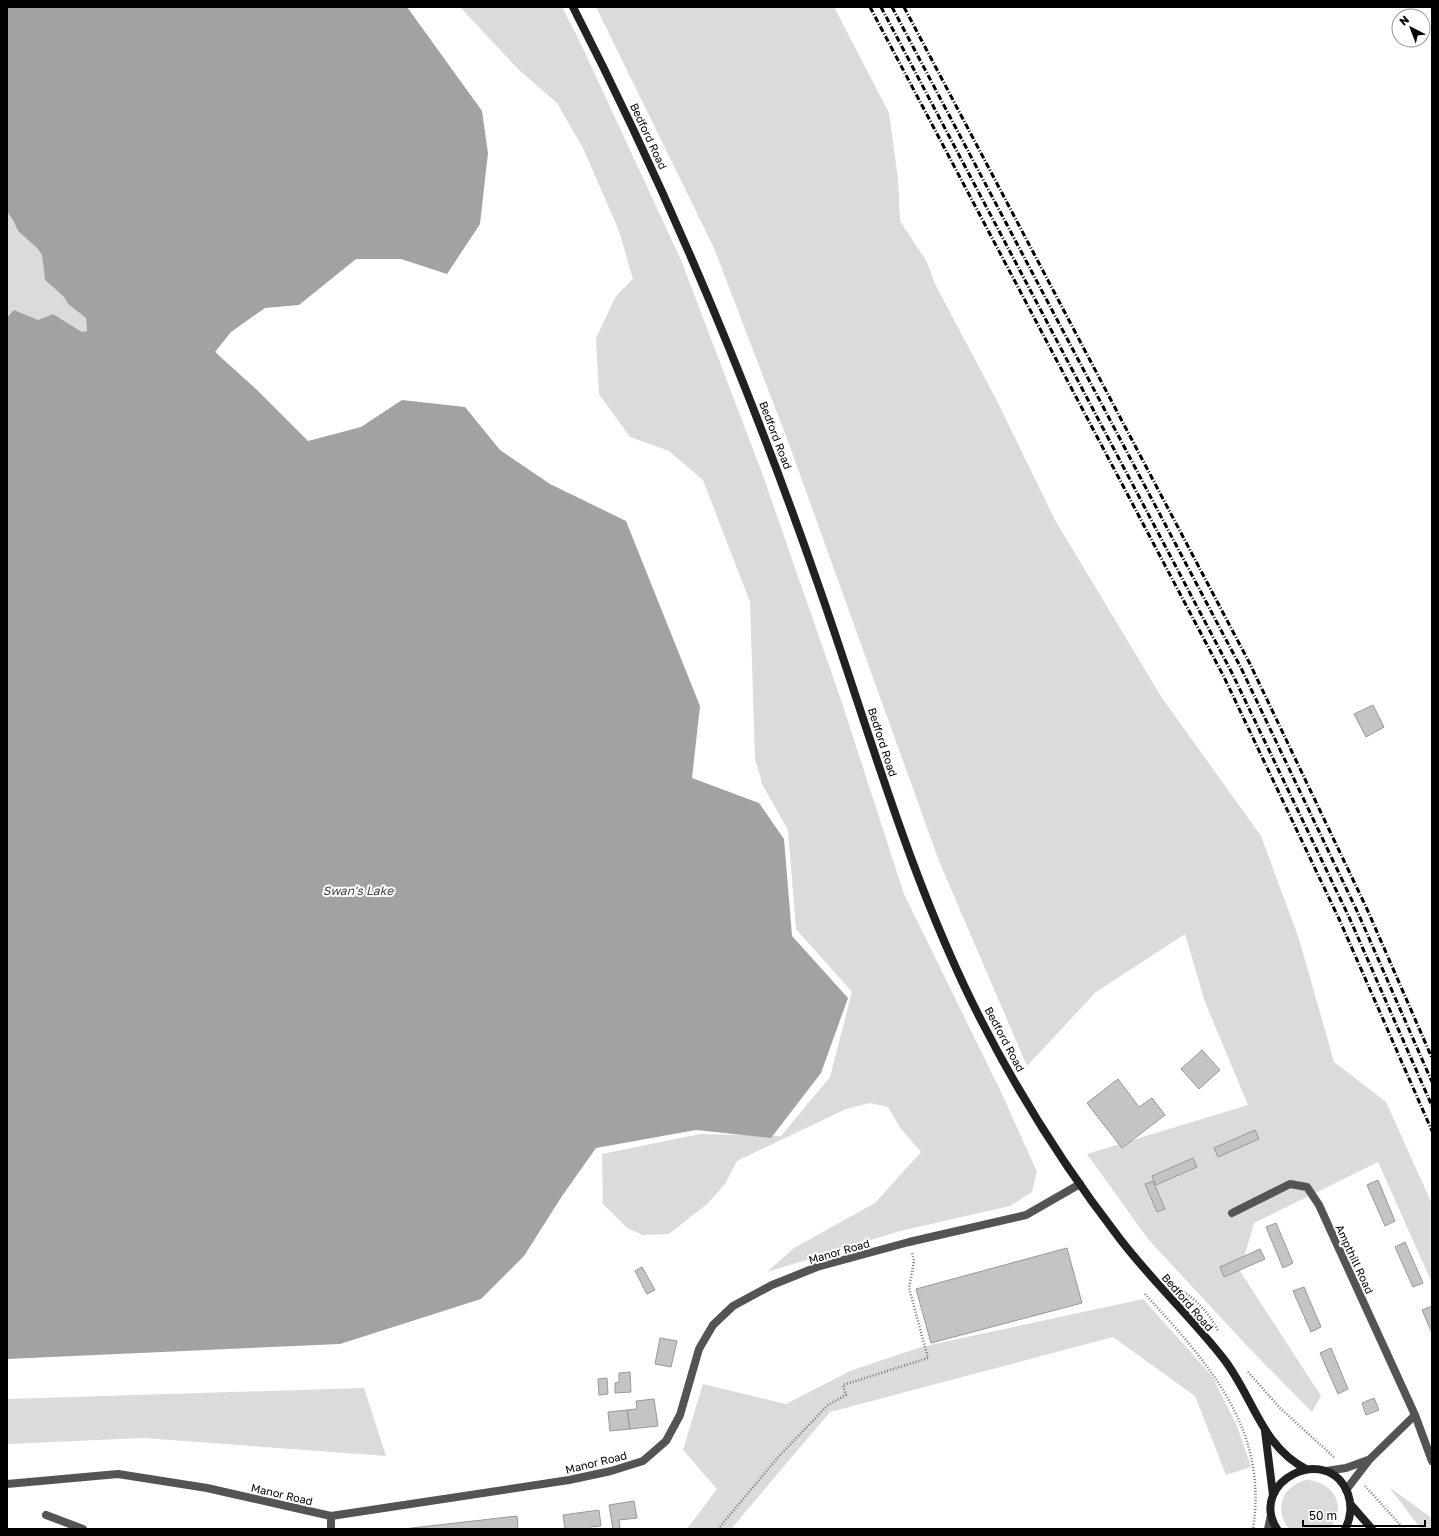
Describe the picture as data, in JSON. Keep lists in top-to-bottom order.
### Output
{
  "streets": {
    "main road": ["Bedford Road"],
    "street": ["Manor Road", "Ampthill Road"]
  },
  "crossings": [
    ["Bedford Road", "Manor Road"]
  ],
  "water": ["Swan's Lake"],
  "scale_bar": "50 m",
  "north": "top left"
}
